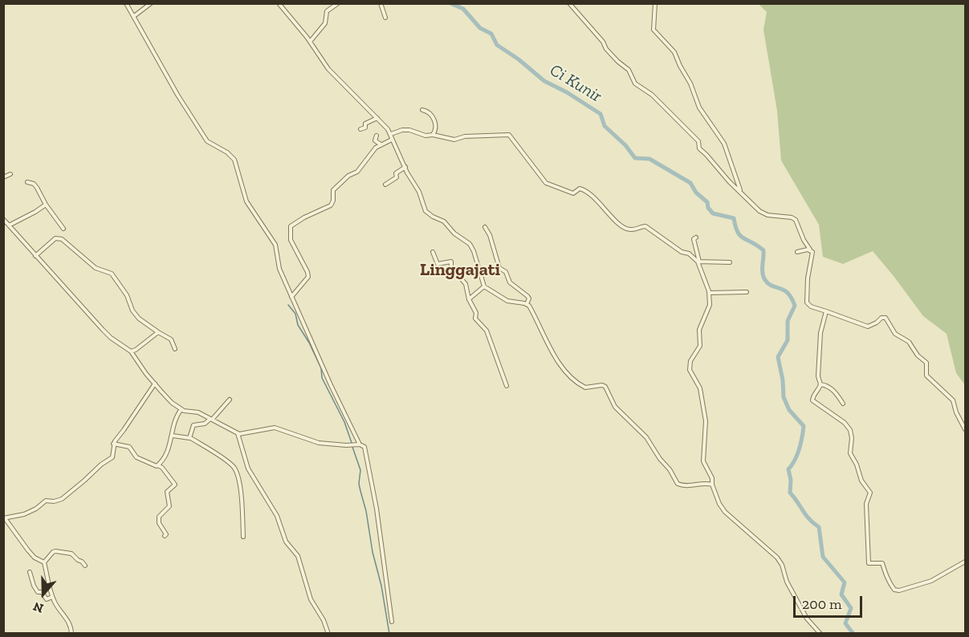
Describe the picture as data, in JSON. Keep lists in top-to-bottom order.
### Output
{
  "districts": ["Linggajati"],
  "water": ["Ci Kunir"],
  "scale_bar": "200 m",
  "north": "bottom"
}
